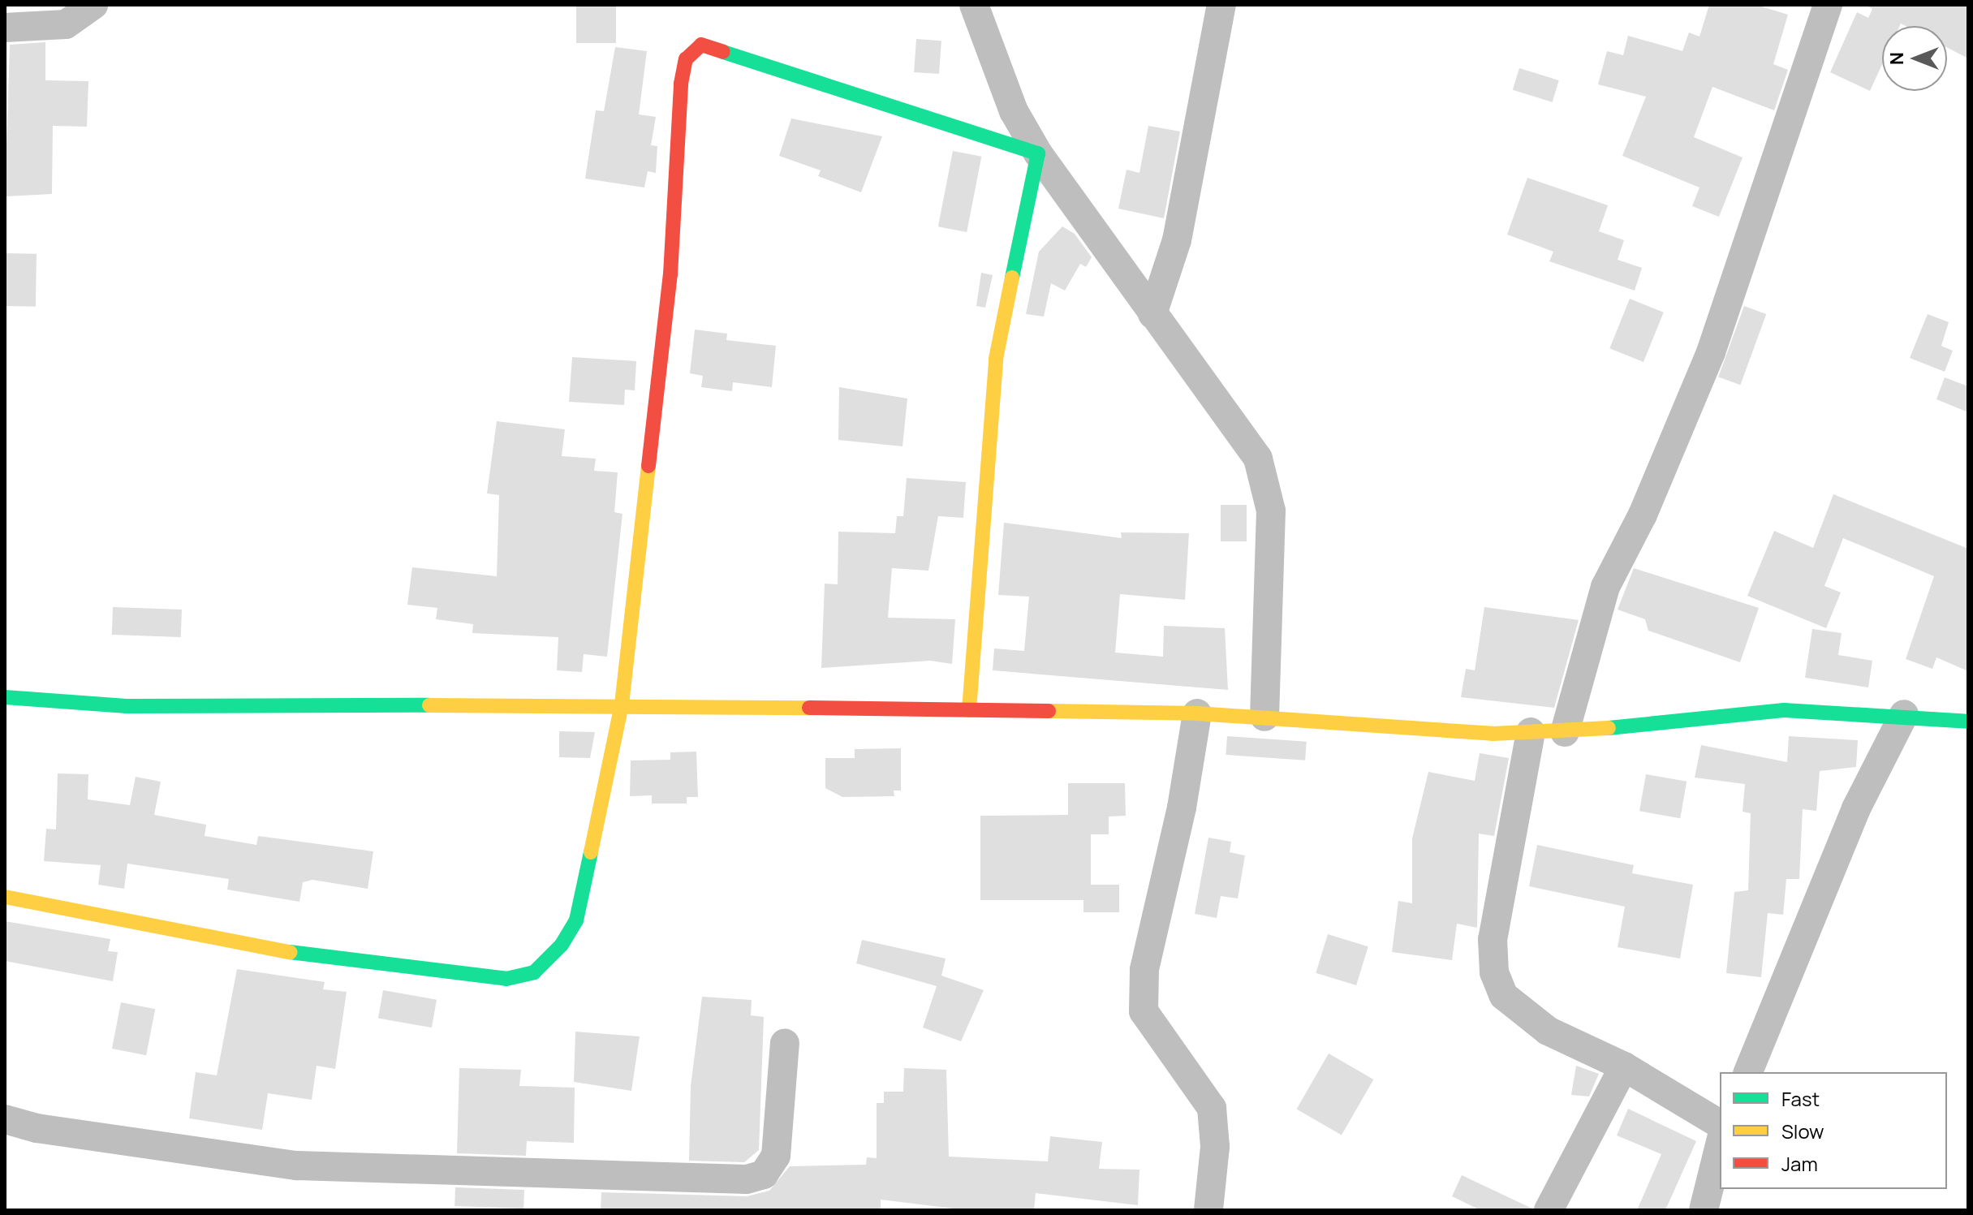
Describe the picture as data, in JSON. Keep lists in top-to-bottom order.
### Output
{
  "legend": ["Fast", "Slow", "Jam"],
  "north": "left"
}
